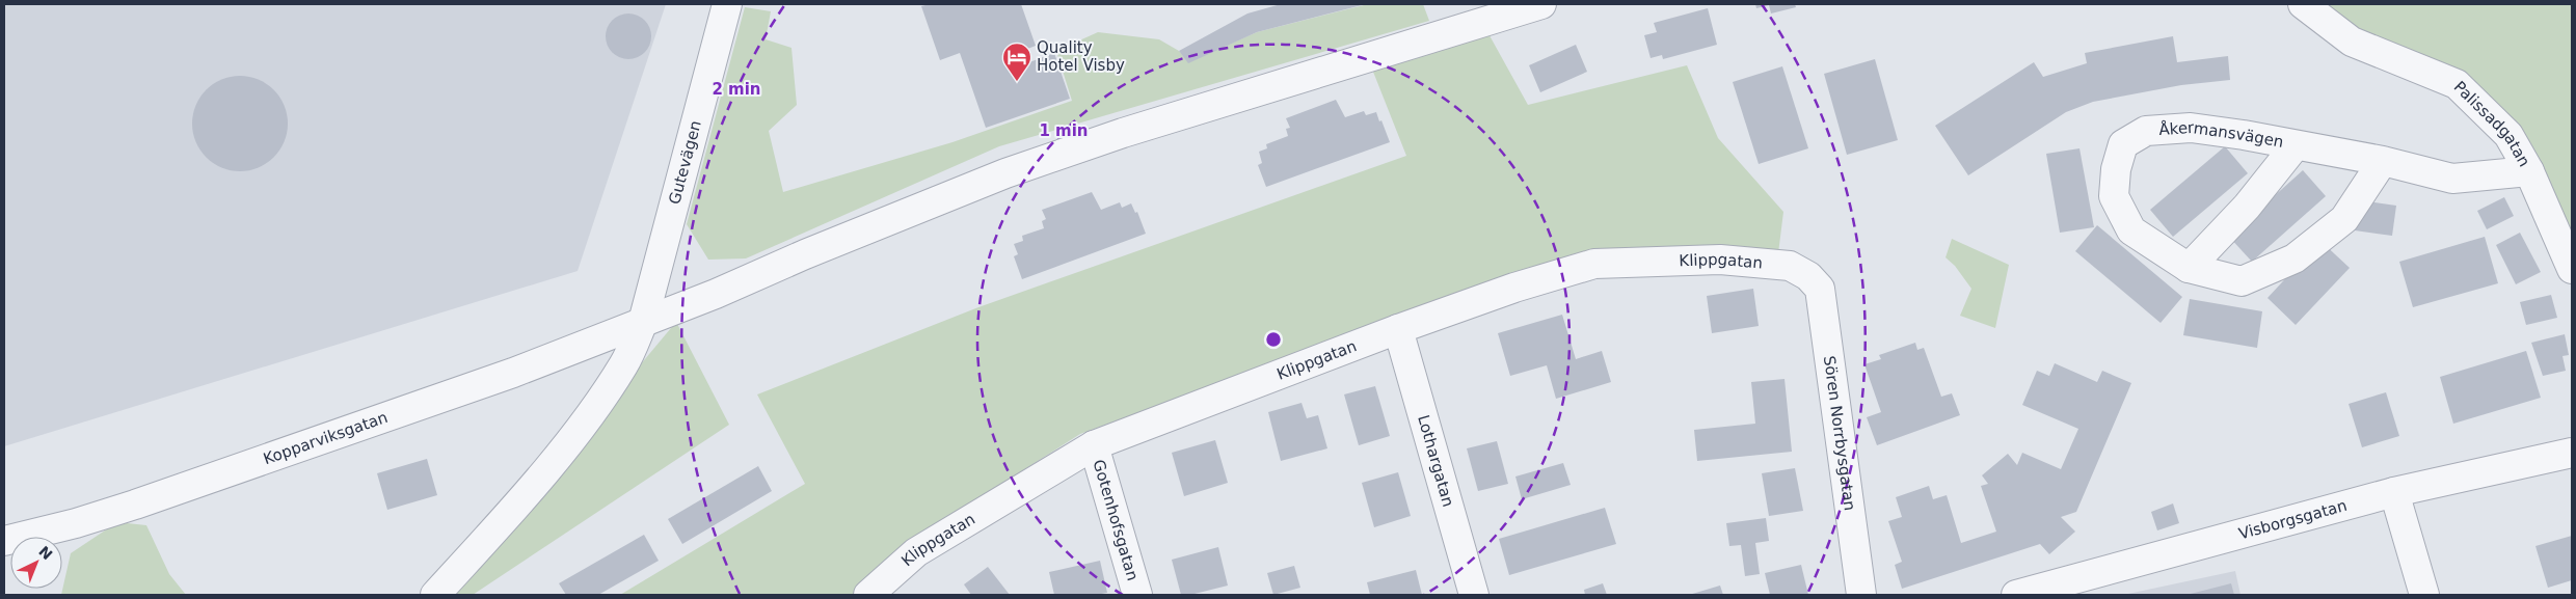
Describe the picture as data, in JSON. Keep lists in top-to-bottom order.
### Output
{
  "streets": {
    "street": [
      "Palissadgatan",
      "Åkermansvägen",
      "Gutevägen",
      "Klippgatan",
      "Sören Norrbysgatan",
      "Kopparviksgatan",
      "Lothargatan",
      "Gotenhofsgatan",
      "Visborgsgatan"
    ]
  },
  "crossings": [
    ["Palissadgatan", "Åkermansvägen"],
    ["Gutevägen", "Kopparviksgatan"],
    ["Klippgatan", "Sören Norrbysgatan"],
    ["Klippgatan", "Lothargatan"],
    ["Klippgatan", "Gotenhofsgatan"]
  ],
  "places": {
    "hotel": ["Quality Hotel Visby"]
  },
  "north": "top right",
  "rings": ["2 min", "1 min"]
}
